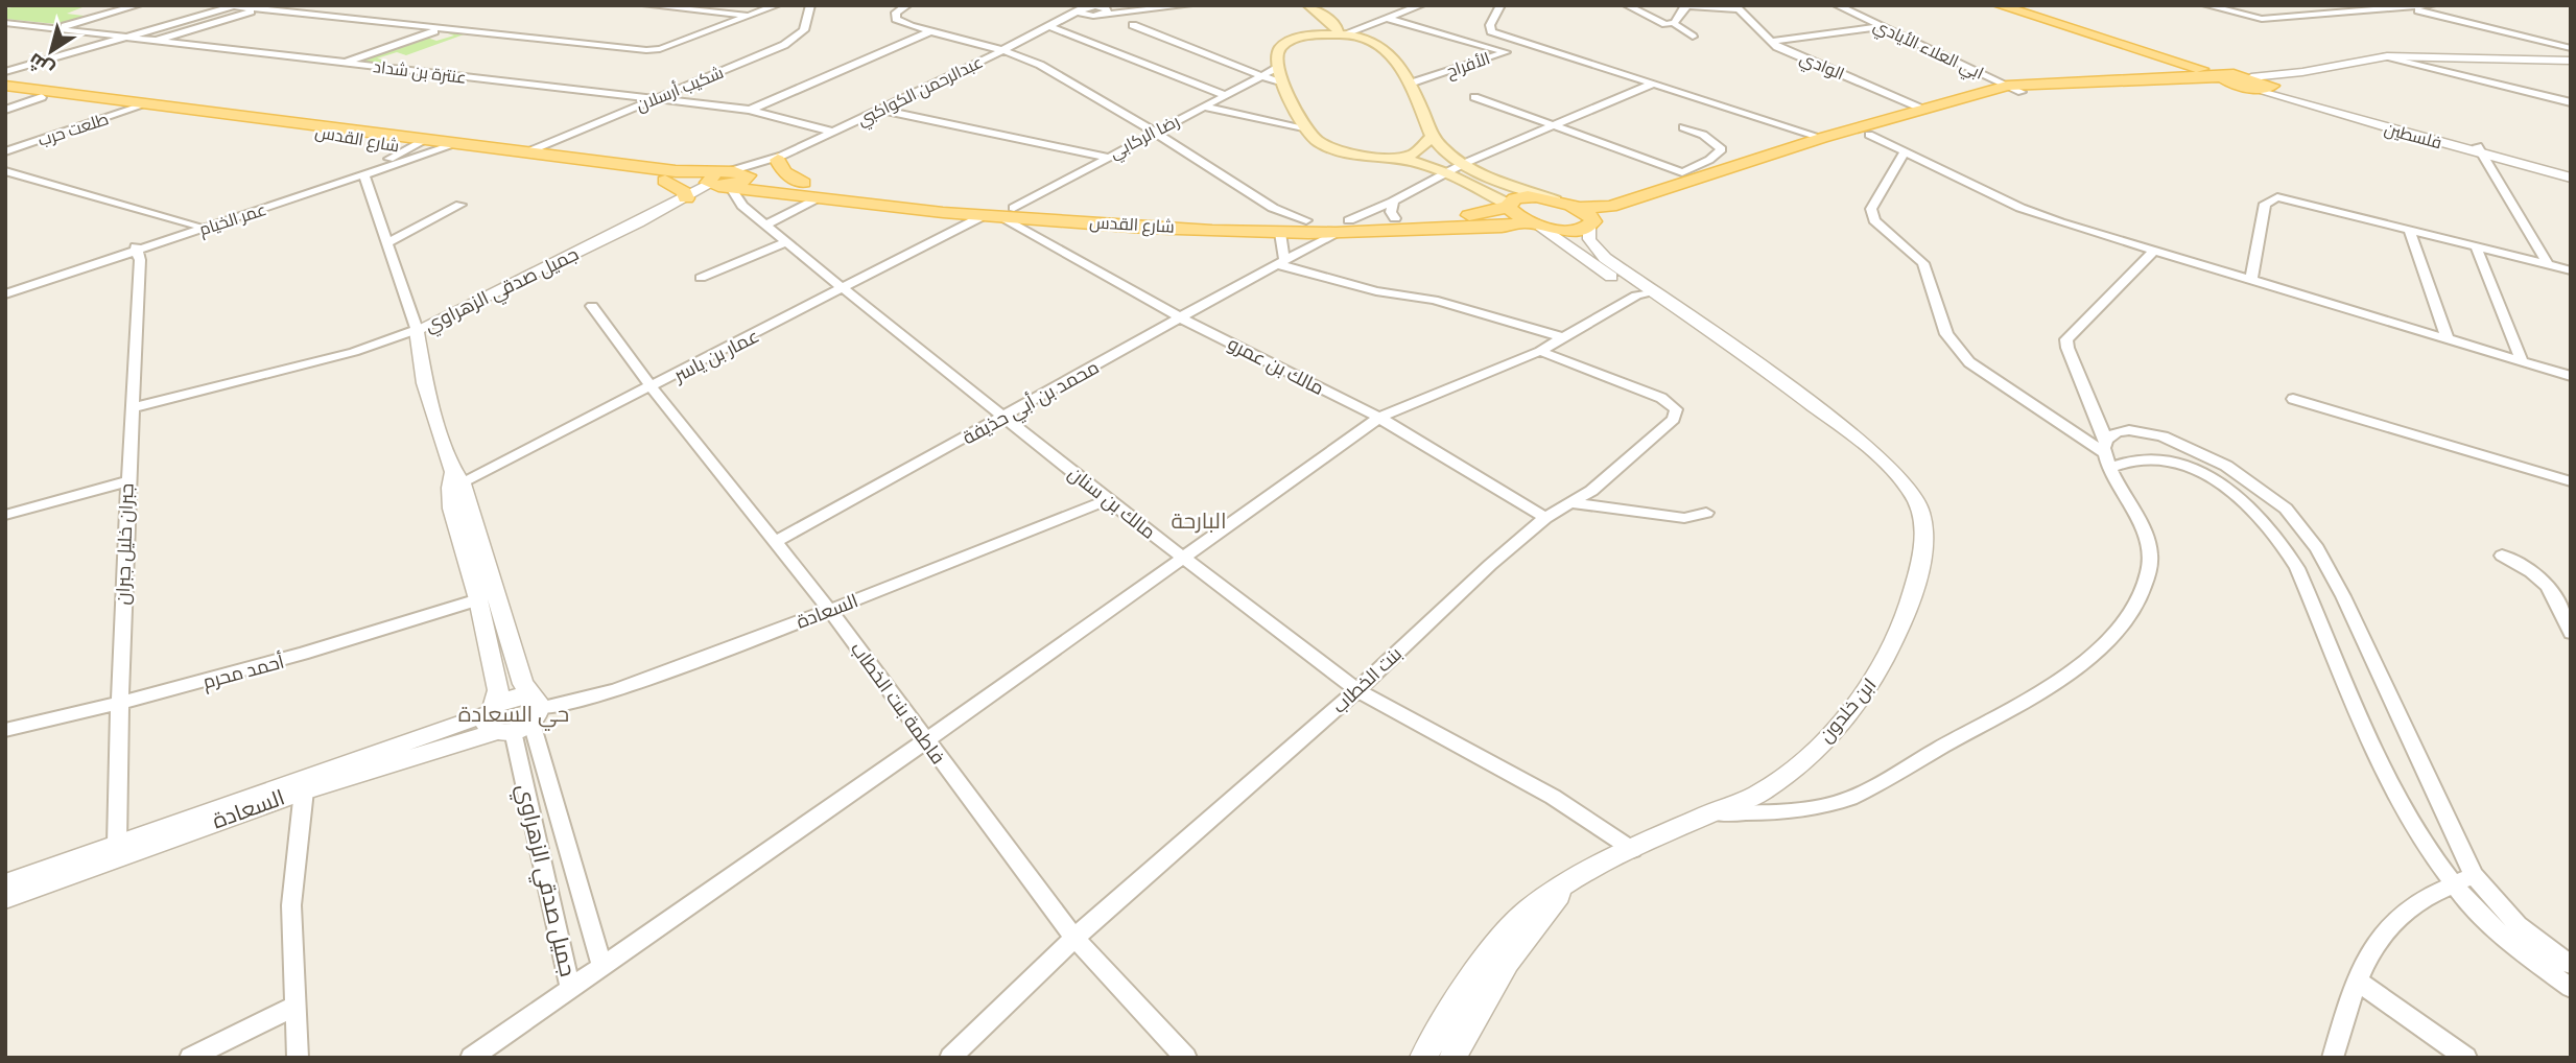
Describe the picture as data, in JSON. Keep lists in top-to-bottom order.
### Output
{
  "streets": {
    "main road": ["شارع القدس"],
    "street": [
      "ابي العلاء الأيادي",
      "الأفراح",
      "الوادي",
      "عنترة بن شداد",
      "شكيب أرسلان",
      "عبدالرحمن الكواكبي",
      "طلعت حرب",
      "فلسطين",
      "رضا الركابي",
      "عمر الخيام",
      "جميل صدقي الزهراوي",
      "عمار بن ياسر",
      "مالك بن عمرو",
      "محمد بن أبي حذيفة",
      "مالك بن سنان",
      "جبران خليل جبران",
      "السعادة",
      "أحمد محرم",
      "بنت الخطاب",
      "فاطمة بنت الخطاب",
      "ابن خلدون"
    ]
  },
  "crossings": [
    ["الأفراح", "رضا الركابي"],
    ["عنترة بن شداد", "شكيب أرسلان"],
    ["عنترة بن شداد", "عبدالرحمن الكواكبي"],
    ["طلعت حرب", "شارع القدس"],
    ["رضا الركابي", "شارع القدس"],
    ["رضا الركابي", "مالك بن عمرو"],
    ["شارع القدس", "عمر الخيام"],
    ["شارع القدس", "عمار بن ياسر"],
    ["شارع القدس", "مالك بن عمرو"],
    ["شارع القدس", "محمد بن أبي حذيفة"],
    ["شارع القدس", "مالك بن سنان"],
    ["عمر الخيام", "جبران خليل جبران"],
    ["جميل صدقي الزهراوي", "عمار بن ياسر"],
    ["جميل صدقي الزهراوي", "السعادة"],
    ["جميل صدقي الزهراوي", "أحمد محرم"],
    ["عمار بن ياسر", "مالك بن سنان"],
    ["عمار بن ياسر", "فاطمة بنت الخطاب"],
    ["مالك بن عمرو", "محمد بن أبي حذيفة"],
    ["مالك بن عمرو", "بنت الخطاب"],
    ["محمد بن أبي حذيفة", "مالك بن سنان"],
    ["محمد بن أبي حذيفة", "فاطمة بنت الخطاب"],
    ["مالك بن سنان", "السعادة"],
    ["مالك بن سنان", "بنت الخطاب"],
    ["مالك بن سنان", "ابن خلدون"],
    ["جبران خليل جبران", "السعادة"],
    ["جبران خليل جبران", "أحمد محرم"],
    ["السعادة", "فاطمة بنت الخطاب"],
    ["بنت الخطاب", "فاطمة بنت الخطاب"]
  ],
  "districts": ["البارحة", "حي السعادة"],
  "north": "bottom left"
}
